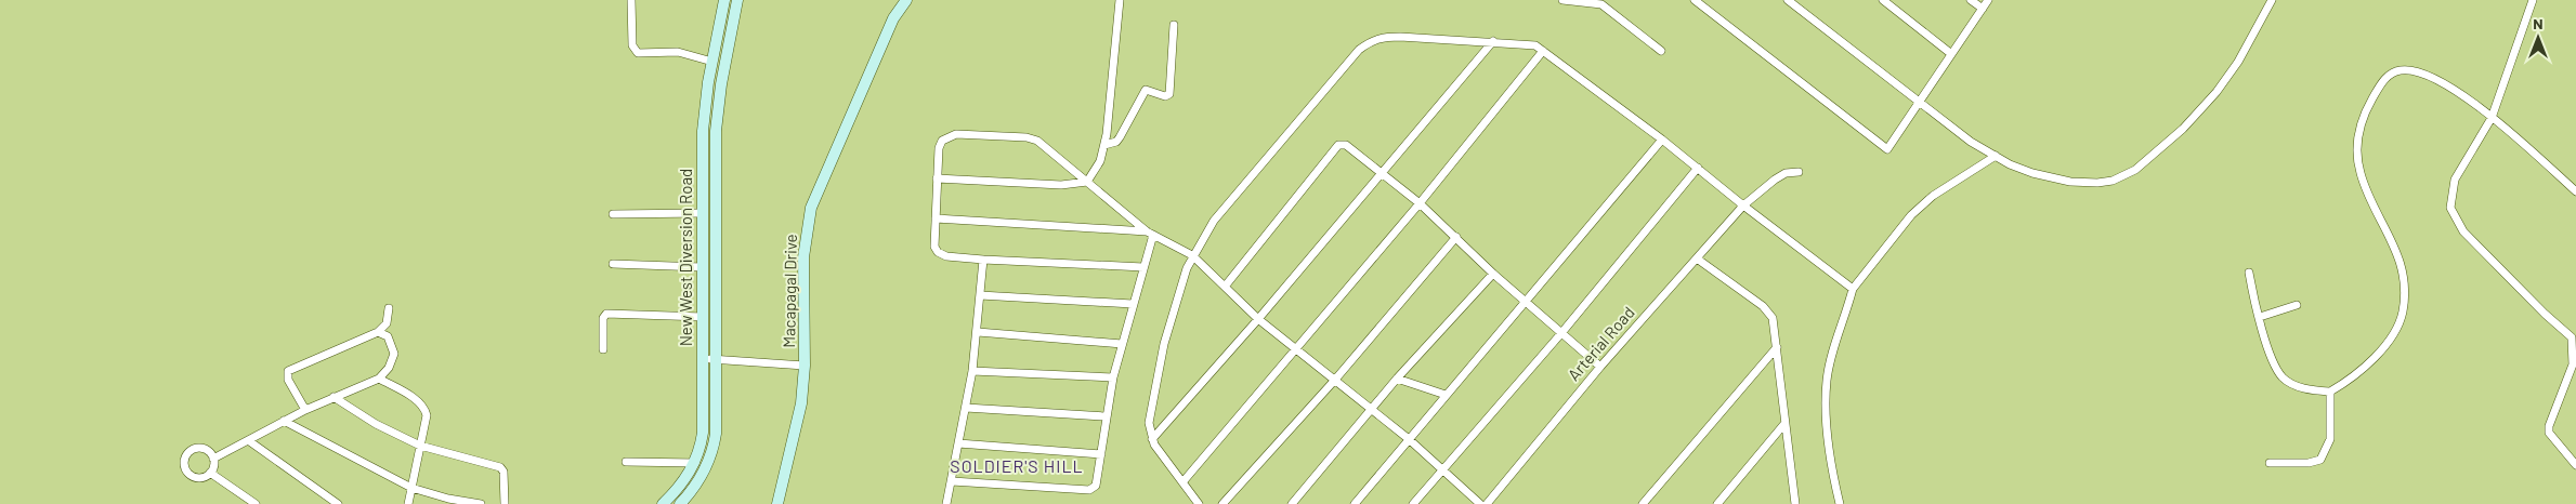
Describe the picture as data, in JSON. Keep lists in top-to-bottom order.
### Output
{
  "streets": {
    "street": ["New West Diversion Road", "Macapagal Drive", "Arterial Road"]
  },
  "districts": ["SOLDIER'S HILL"],
  "north": "top"
}
